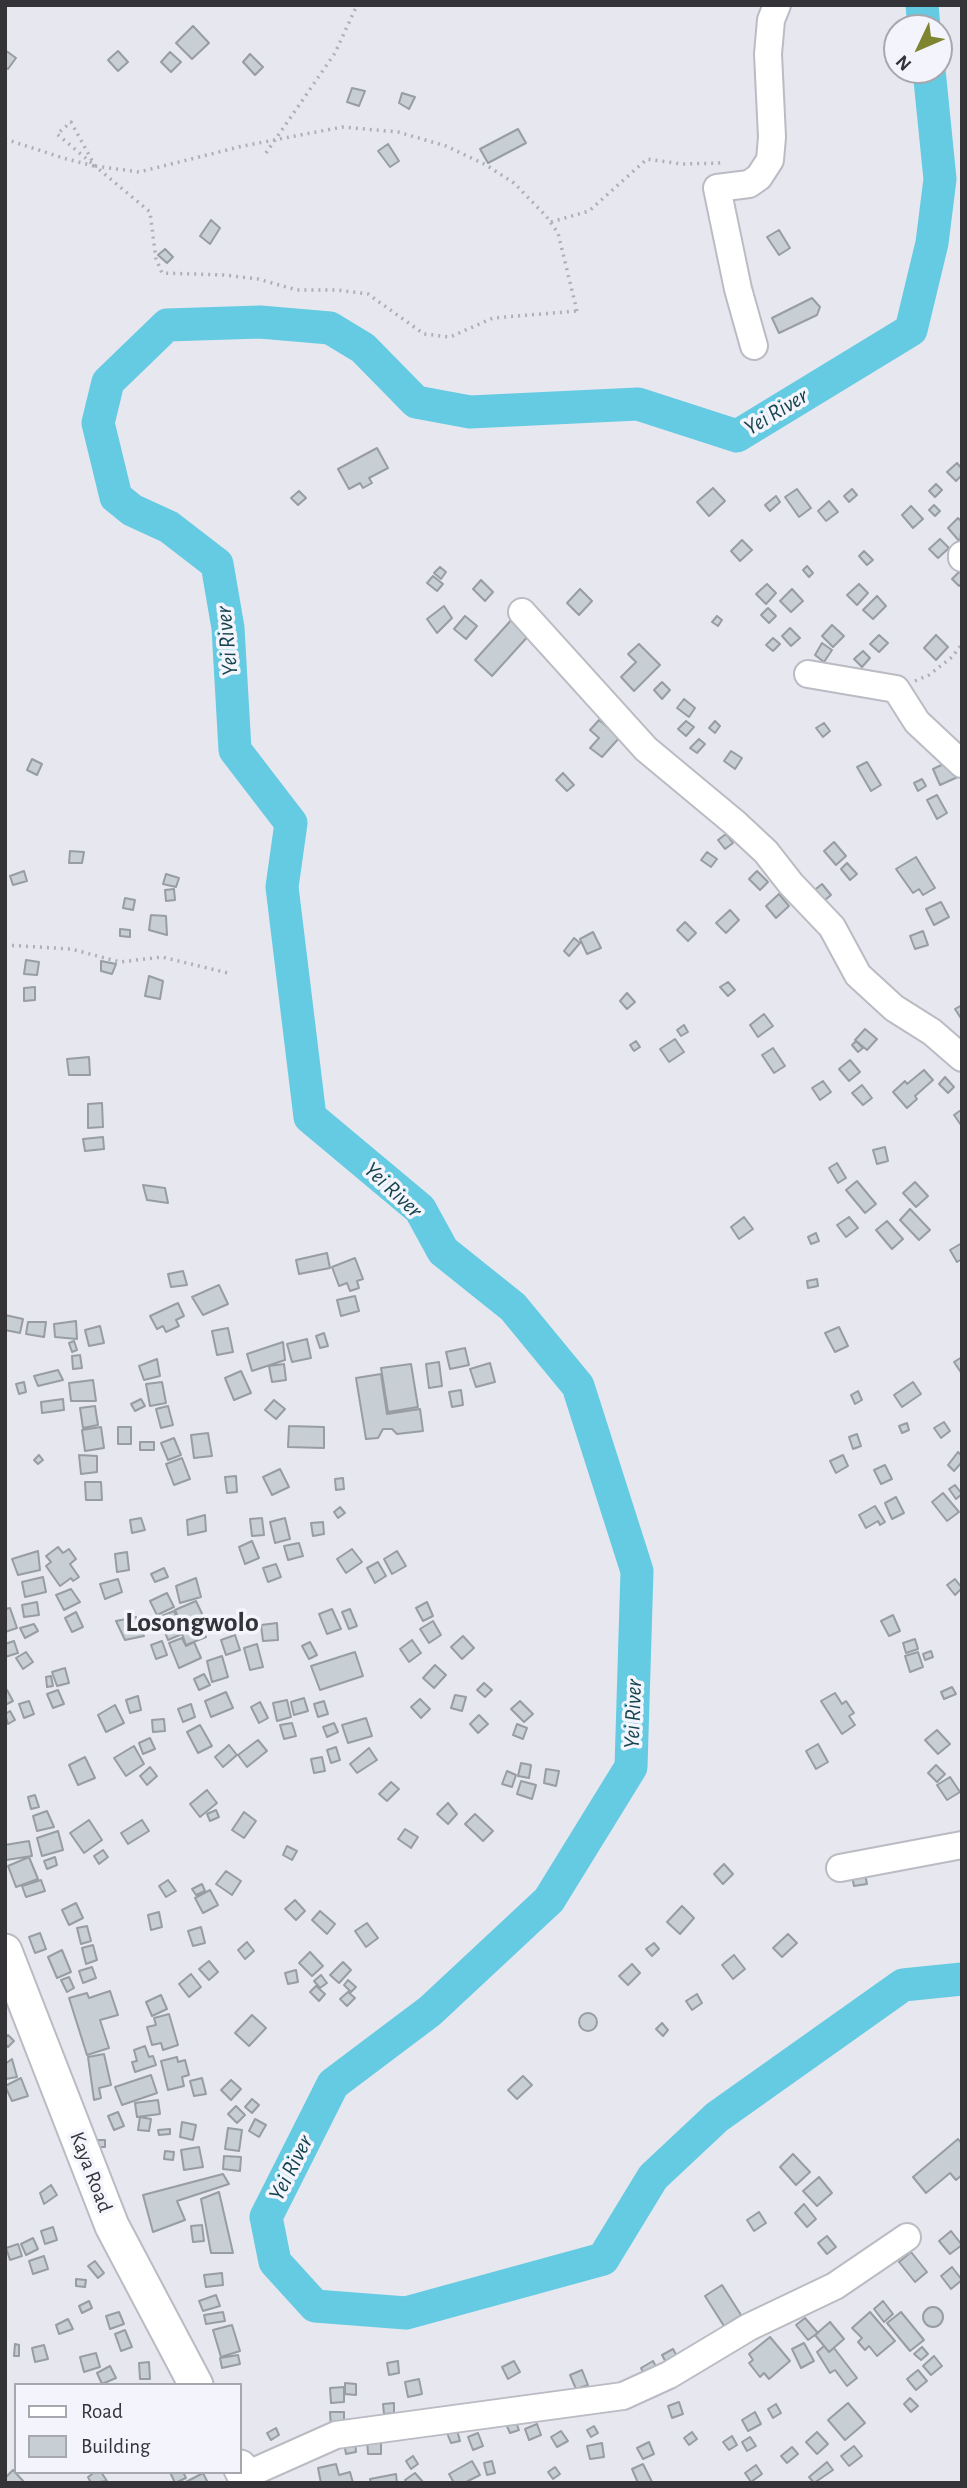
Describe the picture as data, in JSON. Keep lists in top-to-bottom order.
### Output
{
  "streets": {
    "main road": ["Kaya Road"]
  },
  "districts": ["Losongwolo"],
  "water": ["Yei River"],
  "legend": ["Road", "Building"],
  "north": "bottom left"
}
